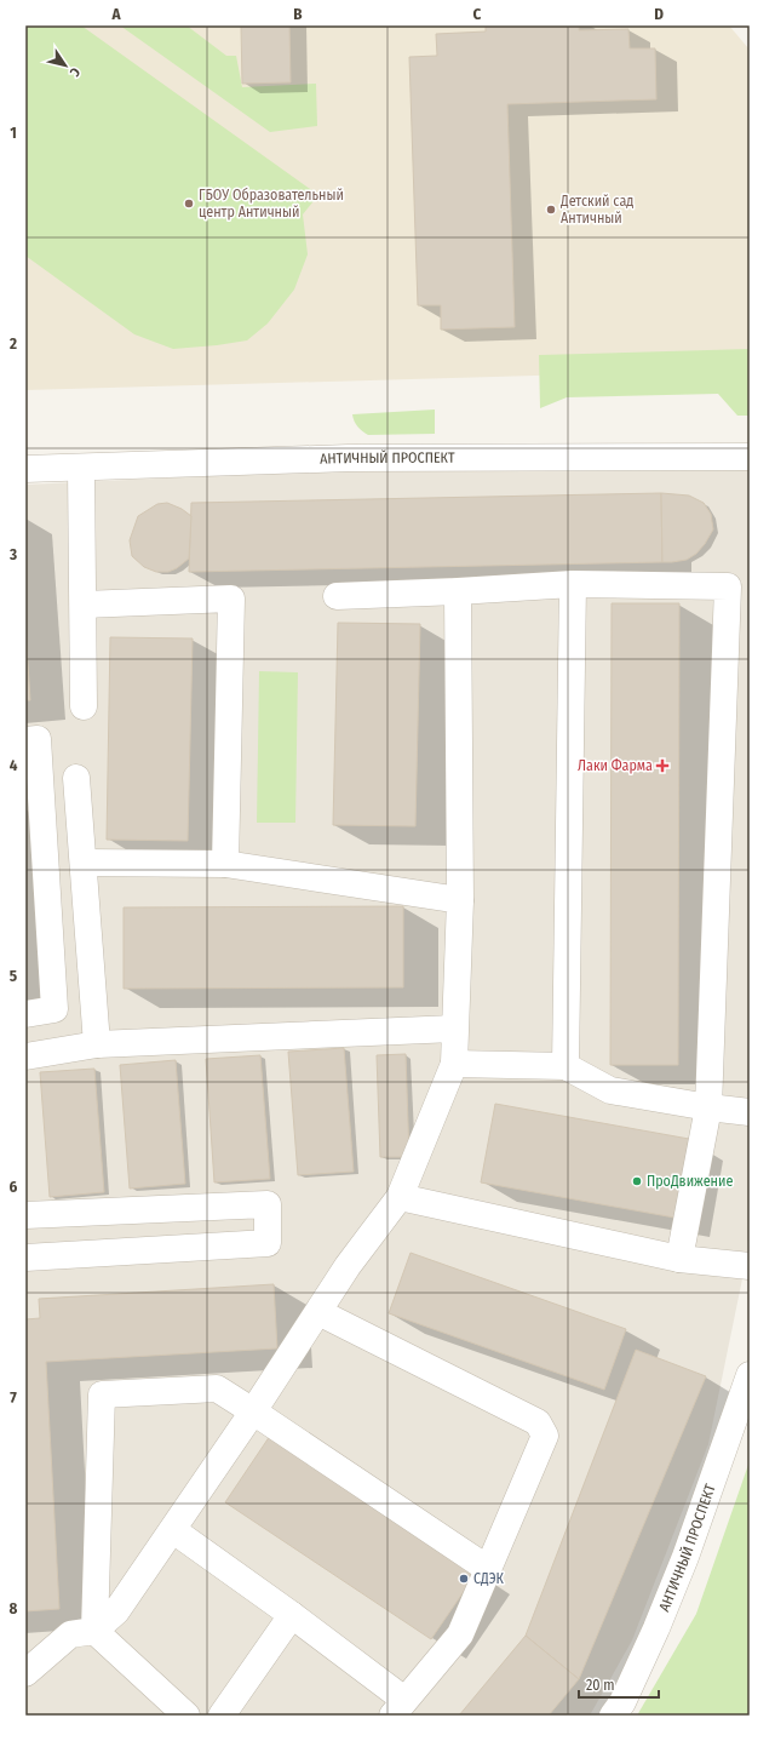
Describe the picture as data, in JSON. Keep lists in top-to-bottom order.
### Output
{
  "streets": {
    "street": ["АНТИЧНЫЙ ПРОСПЕКТ"]
  },
  "places": {
    "other": [
      "ГБОУ Образовательный центр Античный",
      "Детский сад Античный",
      "ПроДвижение",
      "СДЭК"
    ],
    "health": ["Лаки Фарма"]
  },
  "scale_bar": "20 m",
  "north": "bottom right",
  "grid": {
    "columns": [
      "A",
      "B",
      "C",
      "D"
    ],
    "rows": [
      "1",
      "2",
      "3",
      "4",
      "5",
      "6",
      "7",
      "8"
    ]
  }
}
